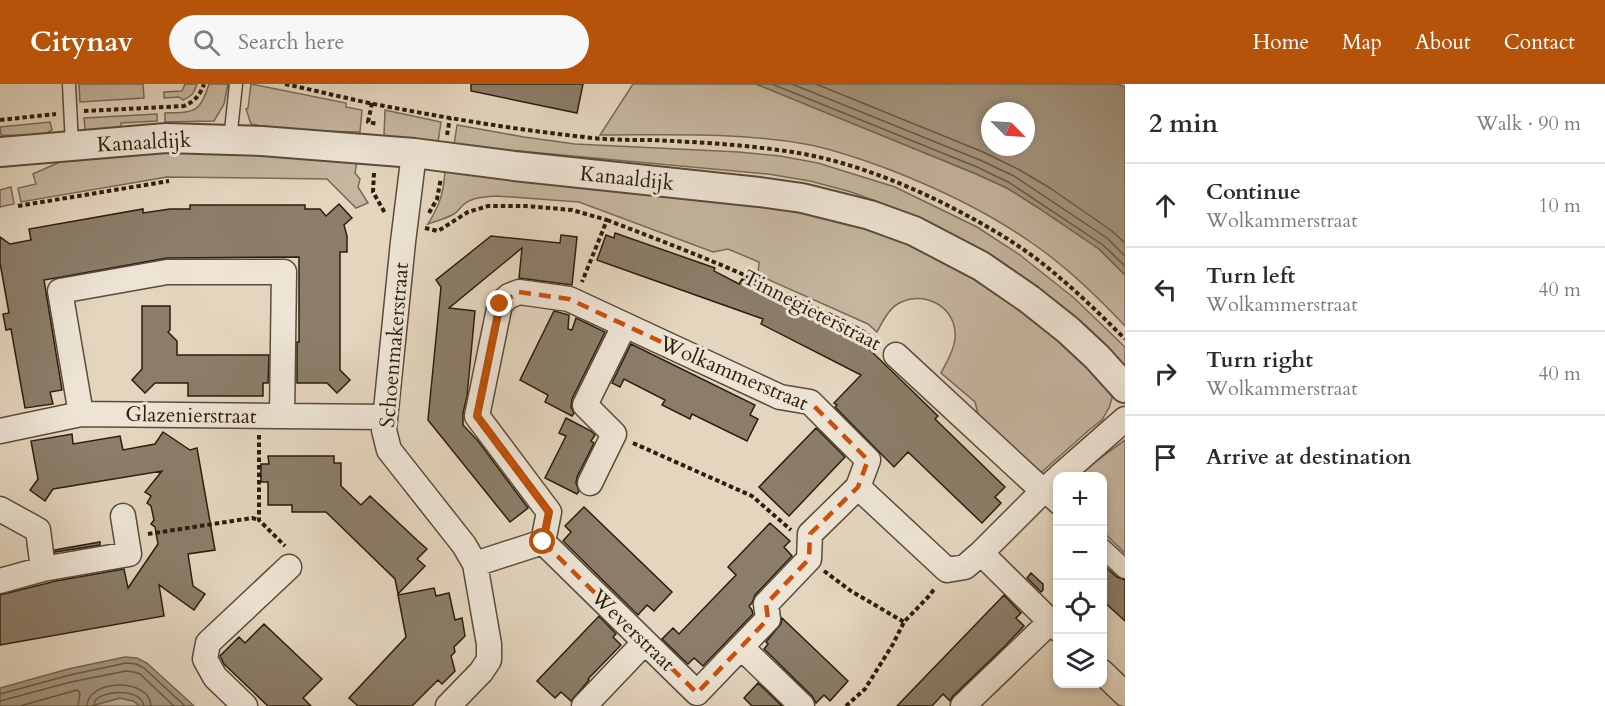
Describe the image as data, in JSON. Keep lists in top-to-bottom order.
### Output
{
  "streets": {
    "street": [
      "Kanaaldijk",
      "Tinnegieterstraat",
      "Schoenmakerstraat",
      "Wolkammerstraat",
      "Glazenierstraat",
      "Weverstraat"
    ]
  },
  "crossings": [
    ["Kanaaldijk", "Schoenmakerstraat"],
    ["Schoenmakerstraat", "Glazenierstraat"],
    ["Wolkammerstraat", "Weverstraat"]
  ],
  "north": "bottom right",
  "page": {
    "header": "Citynav",
    "search": "Search here",
    "nav": [
      "Home",
      "Map",
      "About",
      "Contact"
    ],
    "heading": ["2 min", "Walk · 90 m"],
    "list": [
      ["Continue", "Wolkammerstraat", "10 m"],
      ["Turn left", "Wolkammerstraat", "40 m"],
      ["Turn right", "Wolkammerstraat", "40 m"],
      "Arrive at destination"
    ],
    "map_buttons": ["+", "−"]
  }
}
